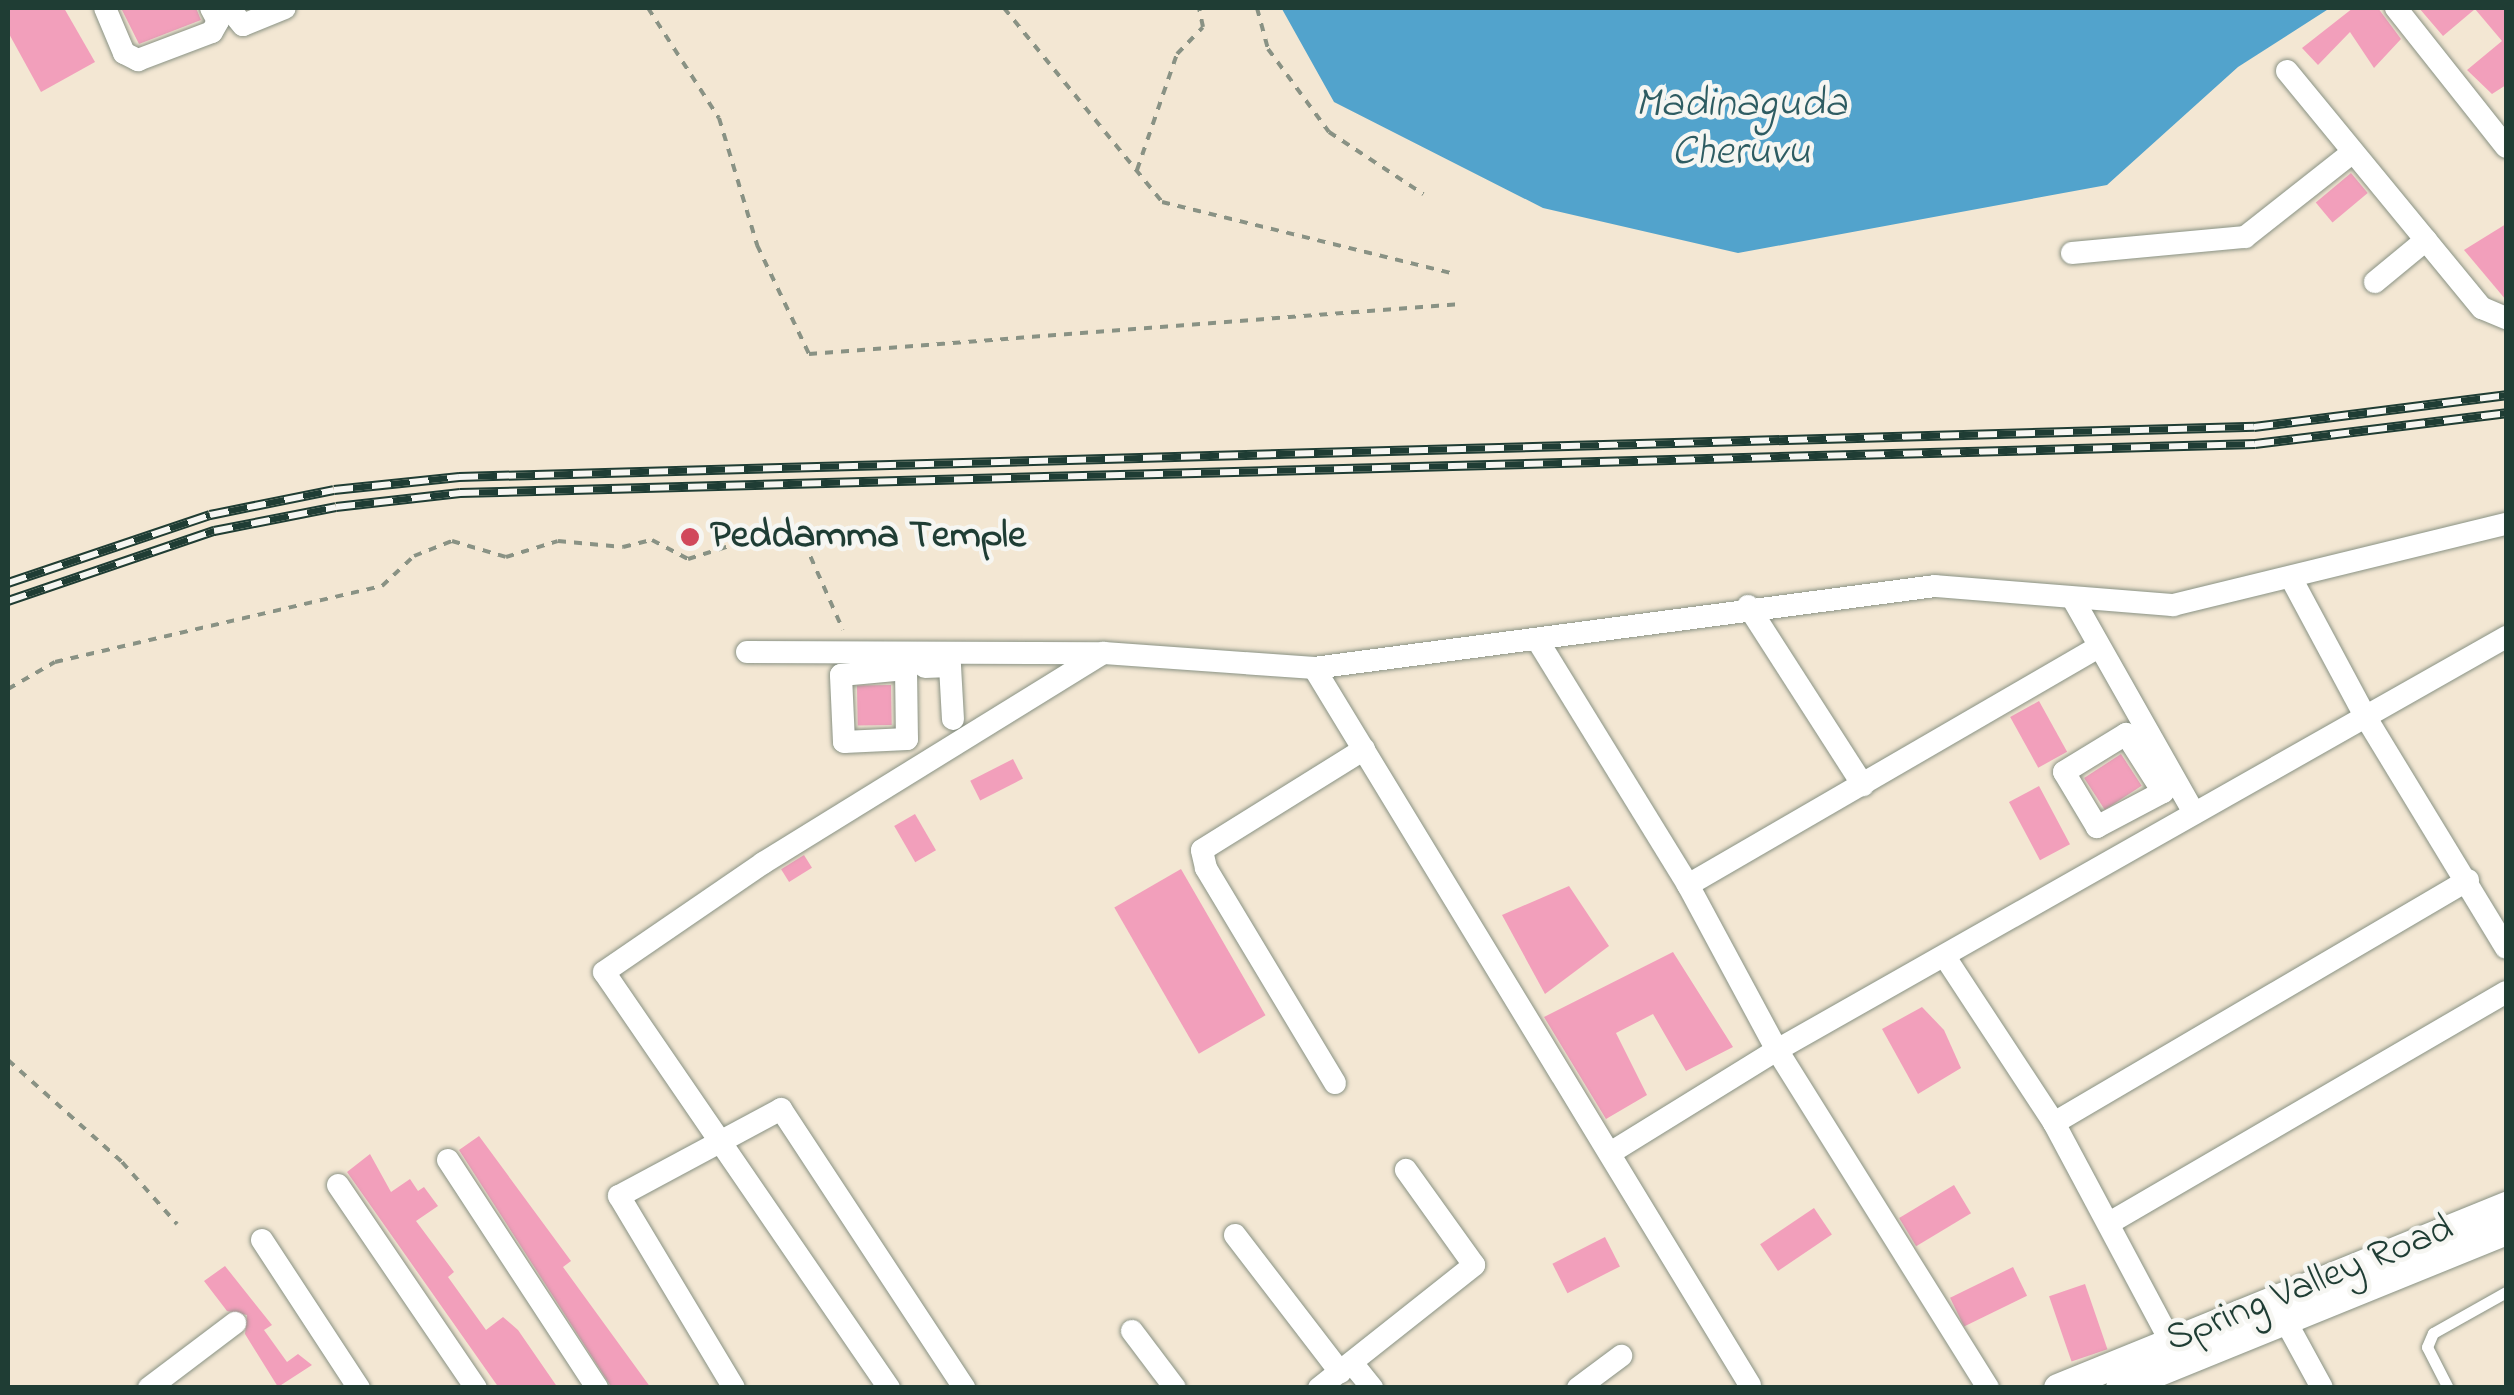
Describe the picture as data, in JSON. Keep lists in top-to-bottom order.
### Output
{
  "streets": {
    "street": ["Spring Valley Road"]
  },
  "water": ["Madinaguda Cheruvu"],
  "places": ["Peddamma Temple"]
}
